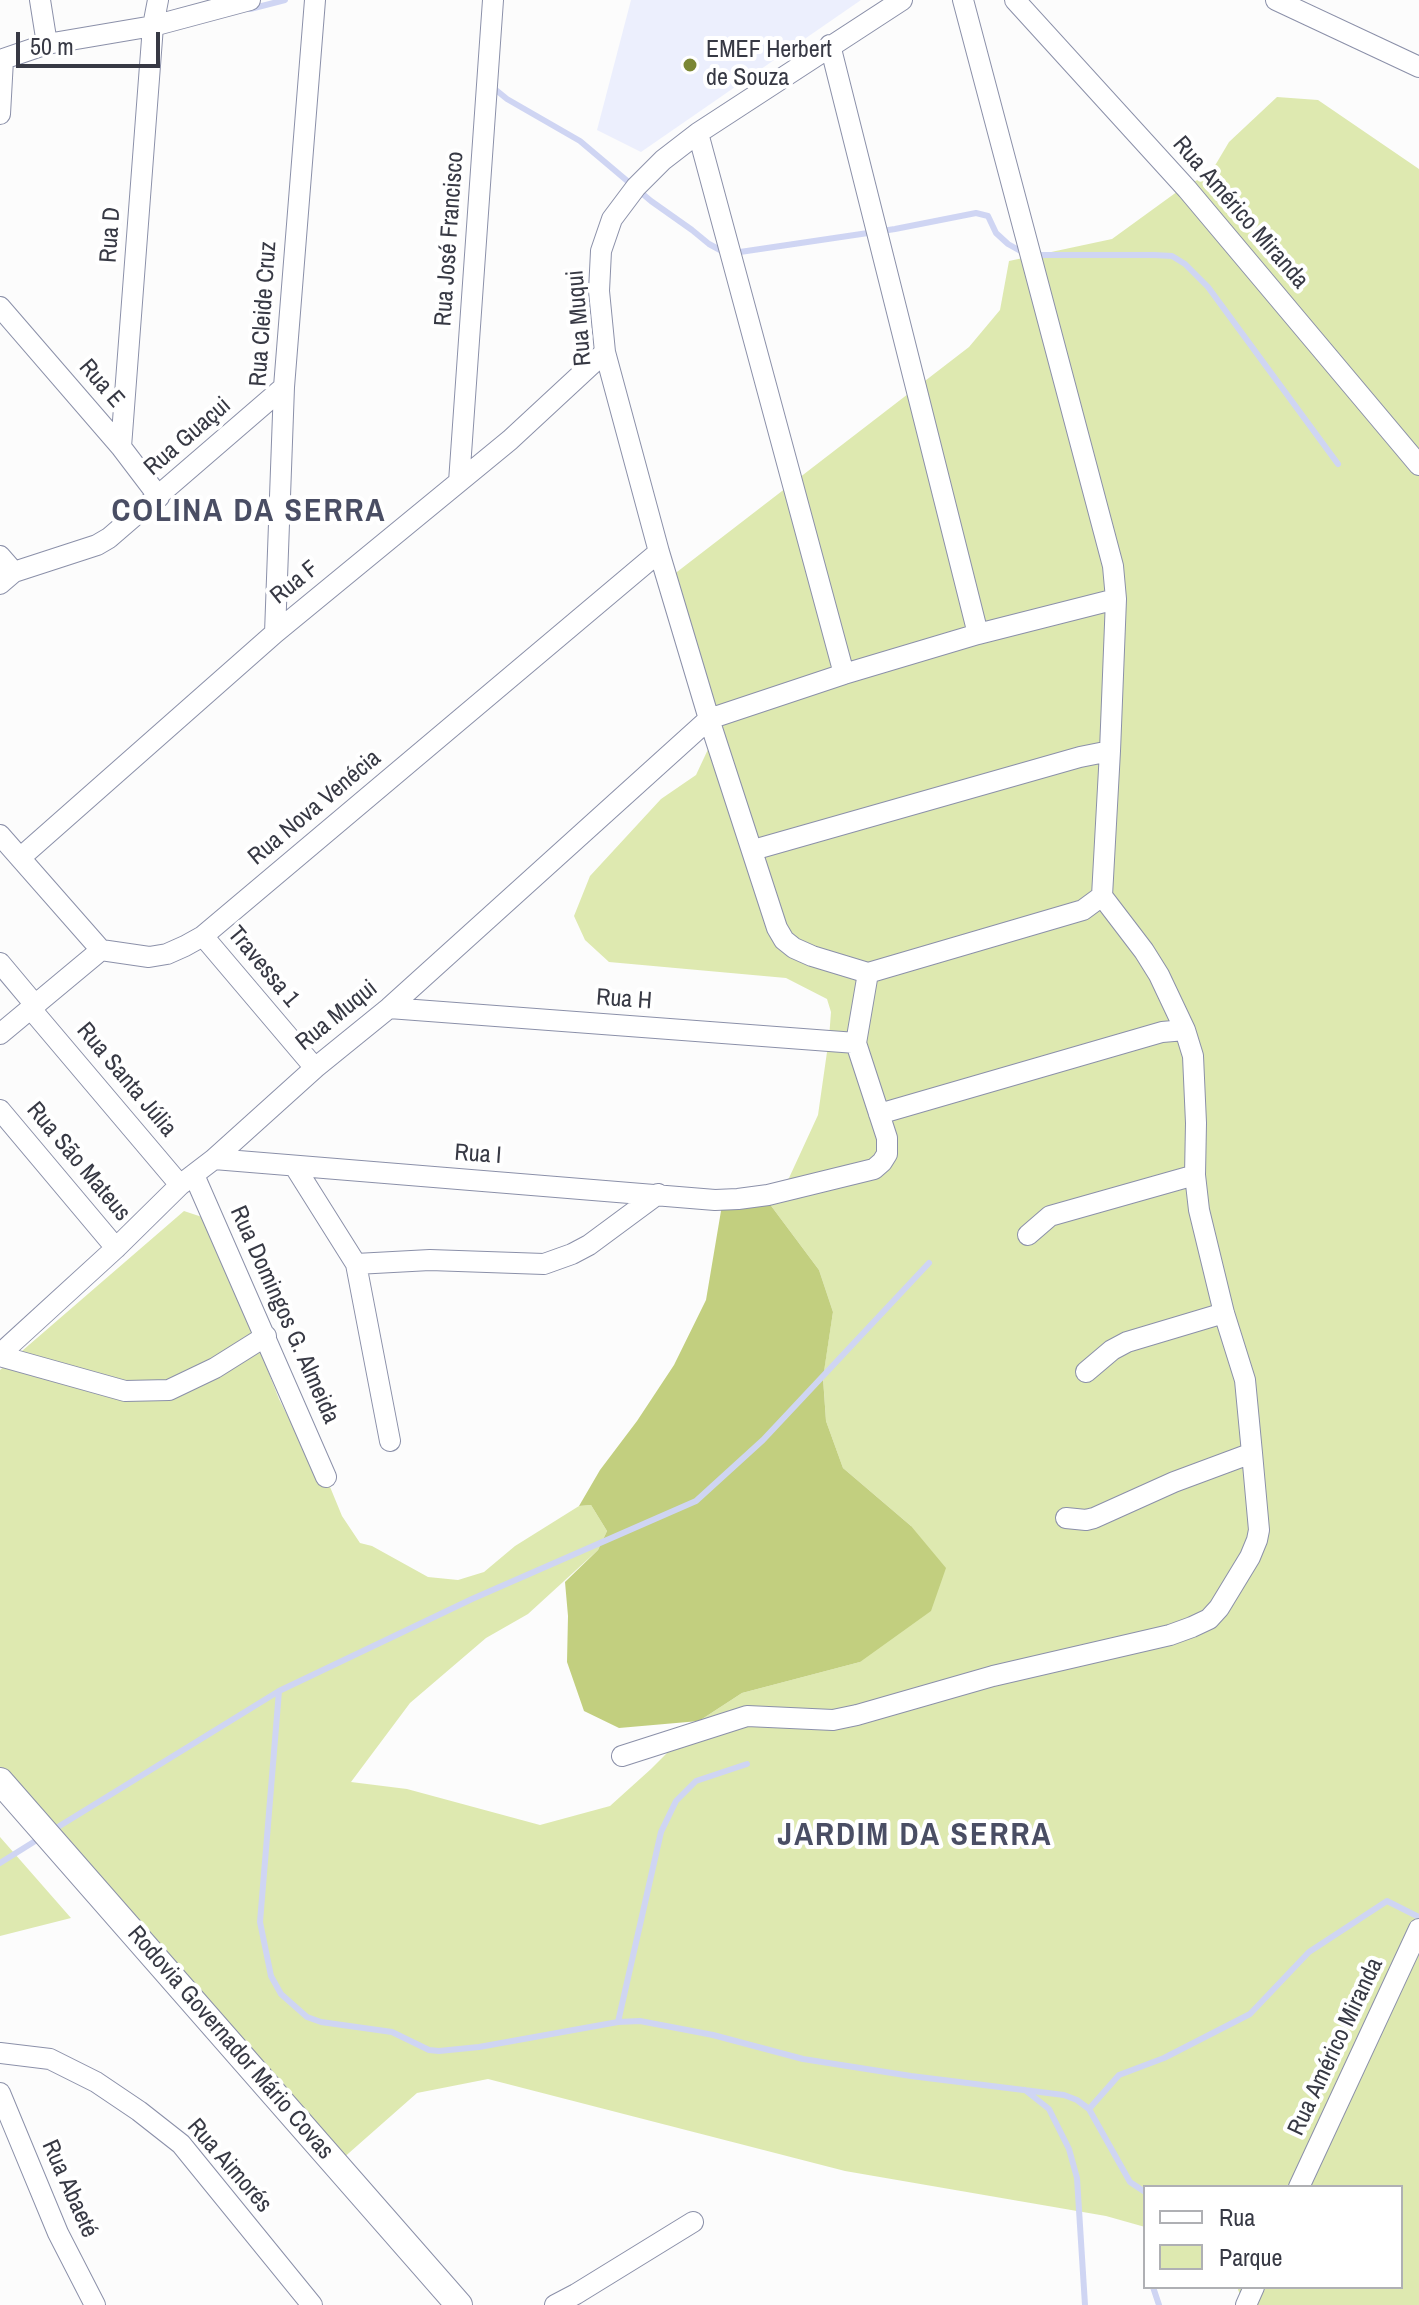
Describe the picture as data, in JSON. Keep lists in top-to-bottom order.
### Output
{
  "streets": {
    "main road": ["Rodovia Governador Mário Covas"],
    "street": [
      "Rua Américo Miranda",
      "Rua D",
      "Rua José Francisco",
      "Rua Cleide Cruz",
      "Rua Muqui",
      "Rua E",
      "Rua Guaçui",
      "Rua F",
      "Rua Nova Venécia",
      "Travessa 1",
      "Rua H",
      "Rua Santa Júlia",
      "Rua I",
      "Rua São Mateus",
      "Rua Domingos G. Almeida",
      "Rua Aimorés",
      "Rua Abaeté"
    ]
  },
  "crossings": [
    ["Rua D", "Rua E"],
    ["Rua José Francisco", "Rua F"],
    ["Rua Cleide Cruz", "Rua Guaçui"],
    ["Rua Cleide Cruz", "Rua F"],
    ["Rua Muqui", "Rua F"],
    ["Rua Muqui", "Rua Nova Venécia"],
    ["Rua Muqui", "Travessa 1"],
    ["Rua Muqui", "Rua H"],
    ["Rua Muqui", "Rua Santa Júlia"],
    ["Rua Muqui", "Rua I"],
    ["Rua Muqui", "Rua São Mateus"],
    ["Rua Muqui", "Rua Domingos G. Almeida"],
    ["Rua E", "Rua Guaçui"],
    ["Rua Nova Venécia", "Travessa 1"],
    ["Rua Santa Júlia", "Rua Domingos G. Almeida"]
  ],
  "districts": ["COLINA DA SERRA", "JARDIM DA SERRA"],
  "places": ["EMEF Herbert de Souza"],
  "legend": ["Rua", "Parque"],
  "scale_bar": "50 m"
}
